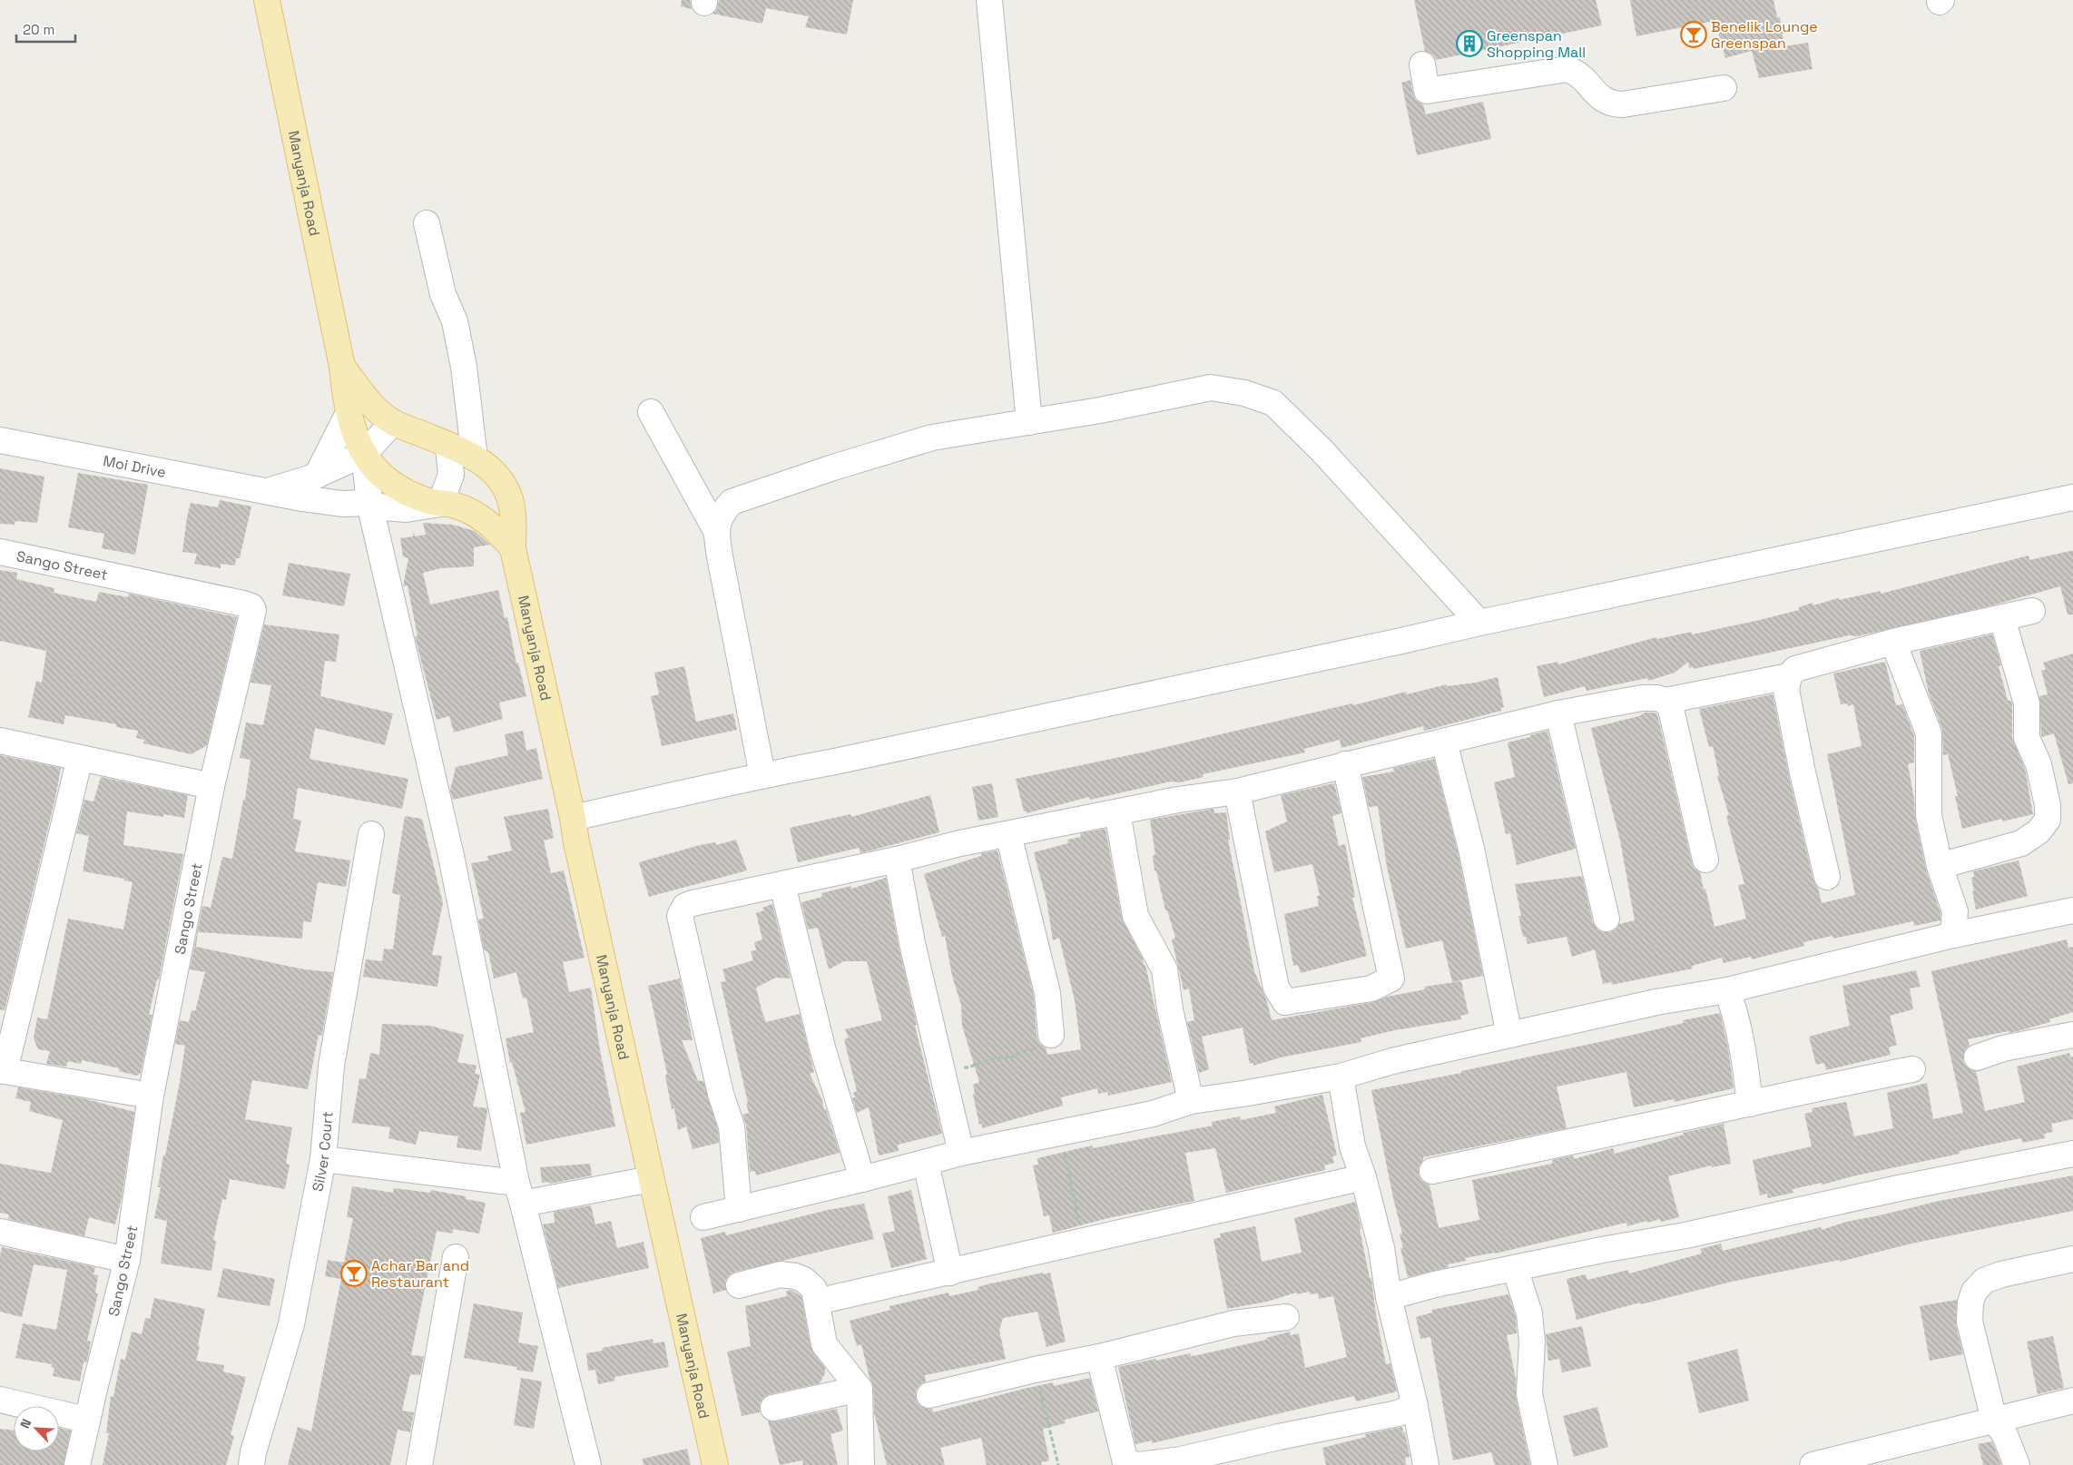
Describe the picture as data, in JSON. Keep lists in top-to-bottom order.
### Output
{
  "streets": {
    "main road": ["Manyanja Road"],
    "street": ["Moi Drive", "Sango Street", "Silver Court"]
  },
  "crossings": [
    ["Manyanja Road", "Moi Drive"]
  ],
  "places": {
    "bar": ["Benelik Lounge Greenspan", "Achar Bar and Restaurant"],
    "building": ["Greenspan Shopping Mall"]
  },
  "scale_bar": "20 m",
  "north": "top left"
}
